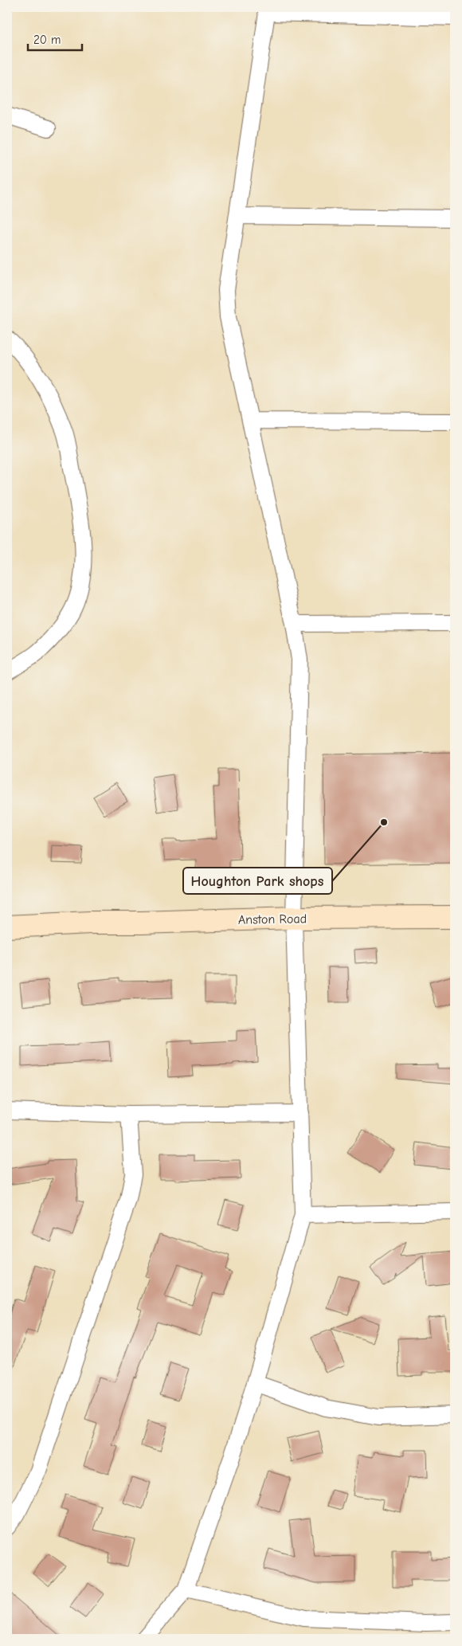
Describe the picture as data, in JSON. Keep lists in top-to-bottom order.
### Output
{
  "streets": {
    "main road": ["Anston Road"]
  },
  "places": ["Houghton Park shops"],
  "scale_bar": "20 m"
}
